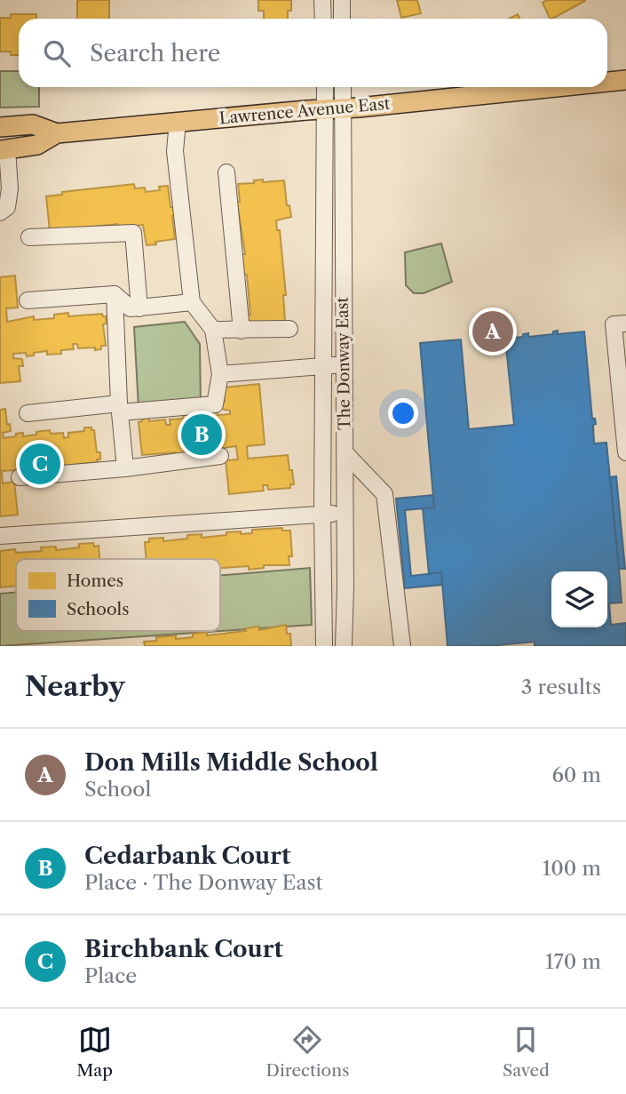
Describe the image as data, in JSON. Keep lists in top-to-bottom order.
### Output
{
  "streets": {
    "main road": ["Lawrence Avenue East"],
    "street": ["The Donway East"]
  },
  "crossings": [
    ["Lawrence Avenue East", "The Donway East"]
  ],
  "legend": ["Homes", "Schools"],
  "page": {
    "search": "Search here",
    "pins": ["A", "B", "C"],
    "heading": ["Nearby", "3 results"],
    "list": [
      {
        "mark": "A",
        "name": "Don Mills Middle School",
        "note": "School",
        "value": "60 m"
      },
      {
        "mark": "B",
        "name": "Cedarbank Court",
        "note": "Place · The Donway East",
        "value": "100 m"
      },
      {
        "mark": "C",
        "name": "Birchbank Court",
        "note": "Place",
        "value": "170 m"
      }
    ],
    "nav": ["Map", "Directions", "Saved"]
  }
}
